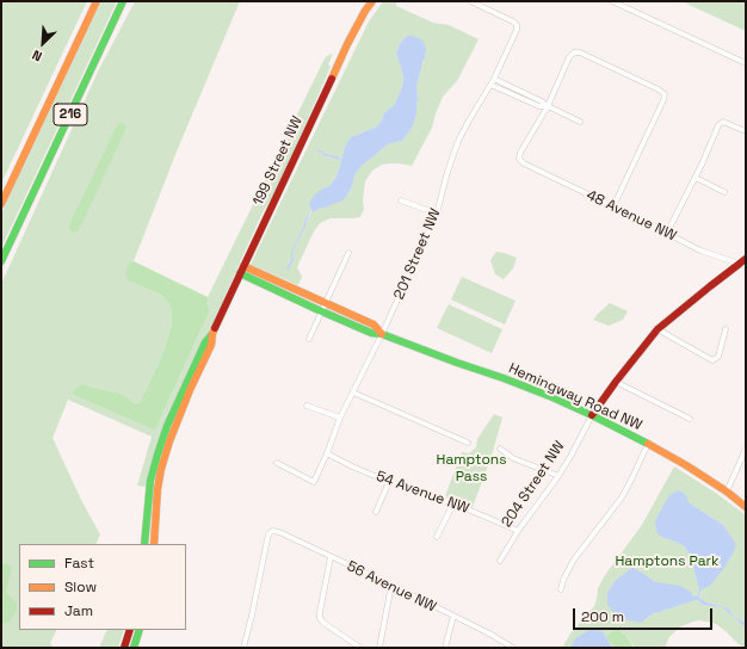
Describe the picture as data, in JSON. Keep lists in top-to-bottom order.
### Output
{
  "streets": {
    "main road": [
      "216",
      "199 Street NW",
      "Hemingway Road NW",
      "204 Street NW"
    ],
    "street": [
      "48 Avenue NW",
      "201 Street NW",
      "54 Avenue NW",
      "56 Avenue NW"
    ]
  },
  "crossings": [
    ["199 Street NW", "Hemingway Road NW"],
    ["48 Avenue NW", "204 Street NW"],
    ["201 Street NW", "Hemingway Road NW"],
    ["201 Street NW", "54 Avenue NW"],
    ["Hemingway Road NW", "204 Street NW"],
    ["204 Street NW", "54 Avenue NW"]
  ],
  "parks": ["Hamptons Pass", "Hamptons Park"],
  "legend": ["Fast", "Slow", "Jam"],
  "scale_bar": "200 m",
  "north": "bottom left"
}
